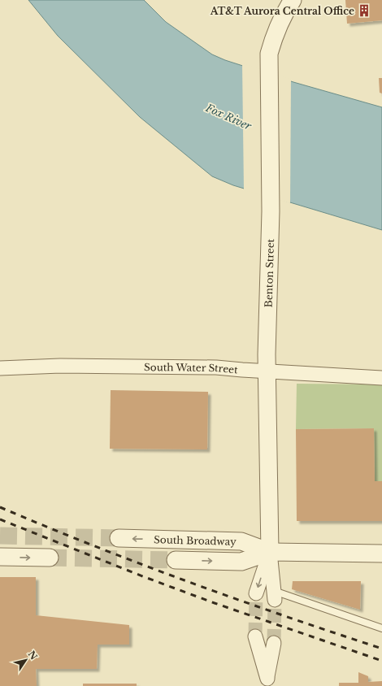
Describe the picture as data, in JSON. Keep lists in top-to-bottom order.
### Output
{
  "streets": {
    "street": ["Benton Street", "South Water Street", "South Broadway"]
  },
  "crossings": [
    ["Benton Street", "South Water Street"],
    ["Benton Street", "South Broadway"]
  ],
  "water": ["Fox River"],
  "places": {
    "building": ["AT&T Aurora Central Office"]
  },
  "north": "top right"
}
